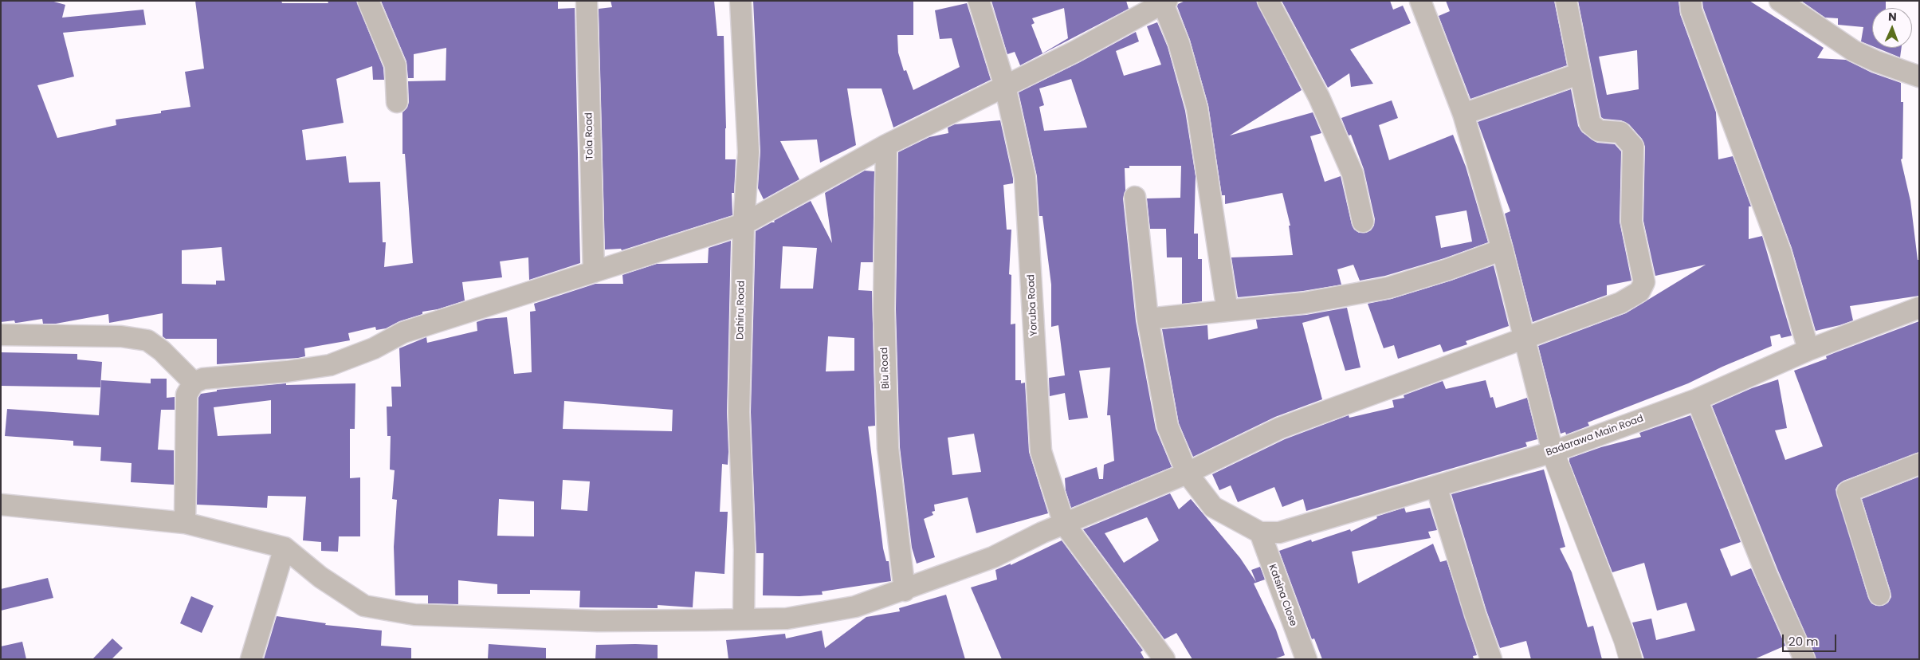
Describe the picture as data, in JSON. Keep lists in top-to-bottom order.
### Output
{
  "streets": {
    "street": [
      "Tola Road",
      "Yoruba Road",
      "Dahiru Road",
      "Biu Road",
      "Badarawa Main Road",
      "Katsina Close"
    ]
  },
  "crossings": [
    ["Badarawa Main Road", "Katsina Close"]
  ],
  "scale_bar": "20 m",
  "north": "top"
}
